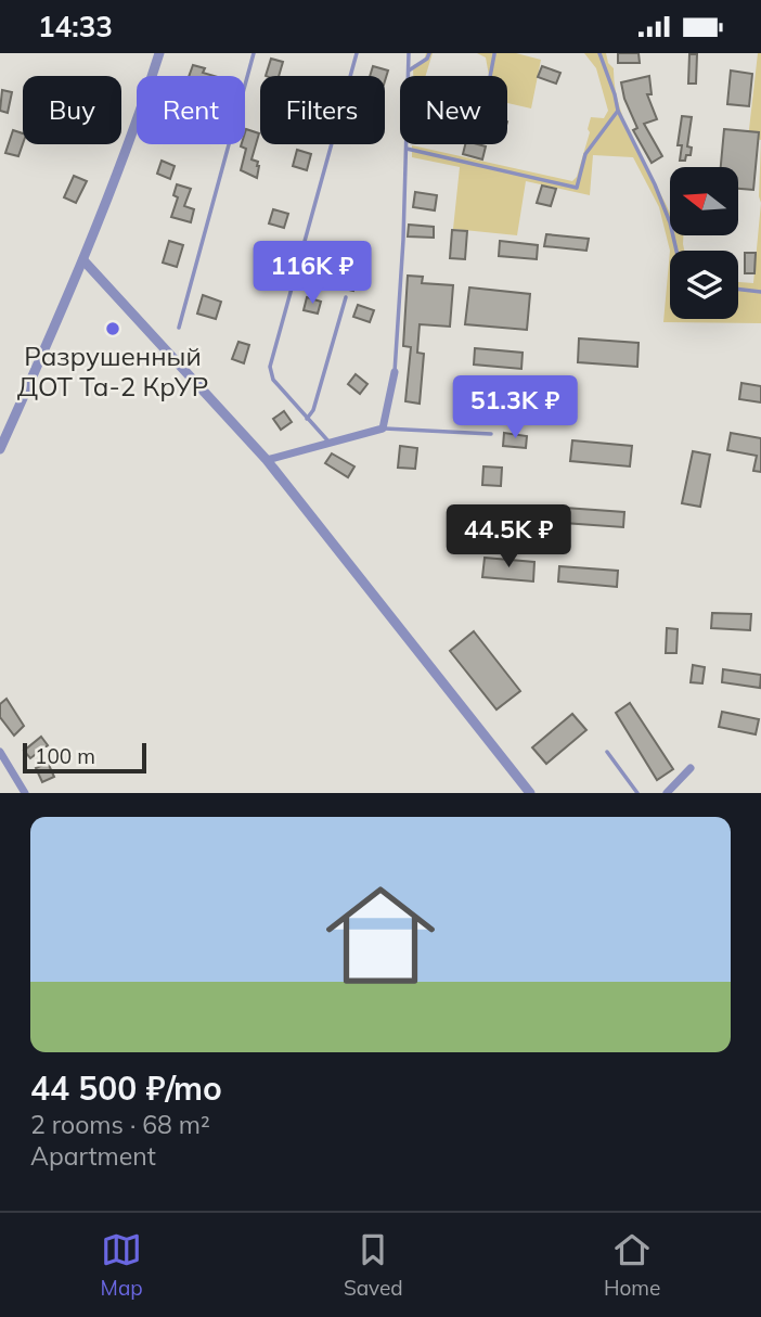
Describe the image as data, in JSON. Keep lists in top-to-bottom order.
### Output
{
  "places": ["Разрушенный ДОТ Та-2 КрУР"],
  "scale_bar": "100 m",
  "north": "left",
  "page": {
    "status": "14:33",
    "chip": [
      "Buy",
      "Rent",
      "Filters",
      "New"
    ],
    "price": ["116K ₽", "51.3K ₽", "44.5K ₽"],
    "scale": "100 m",
    "list": [
      {
        "name": "44 500 ₽/mo",
        "note": "2 rooms · 68 m² · Apartment"
      }
    ],
    "tabs": ["Map", "Saved", "Home"]
  }
}
